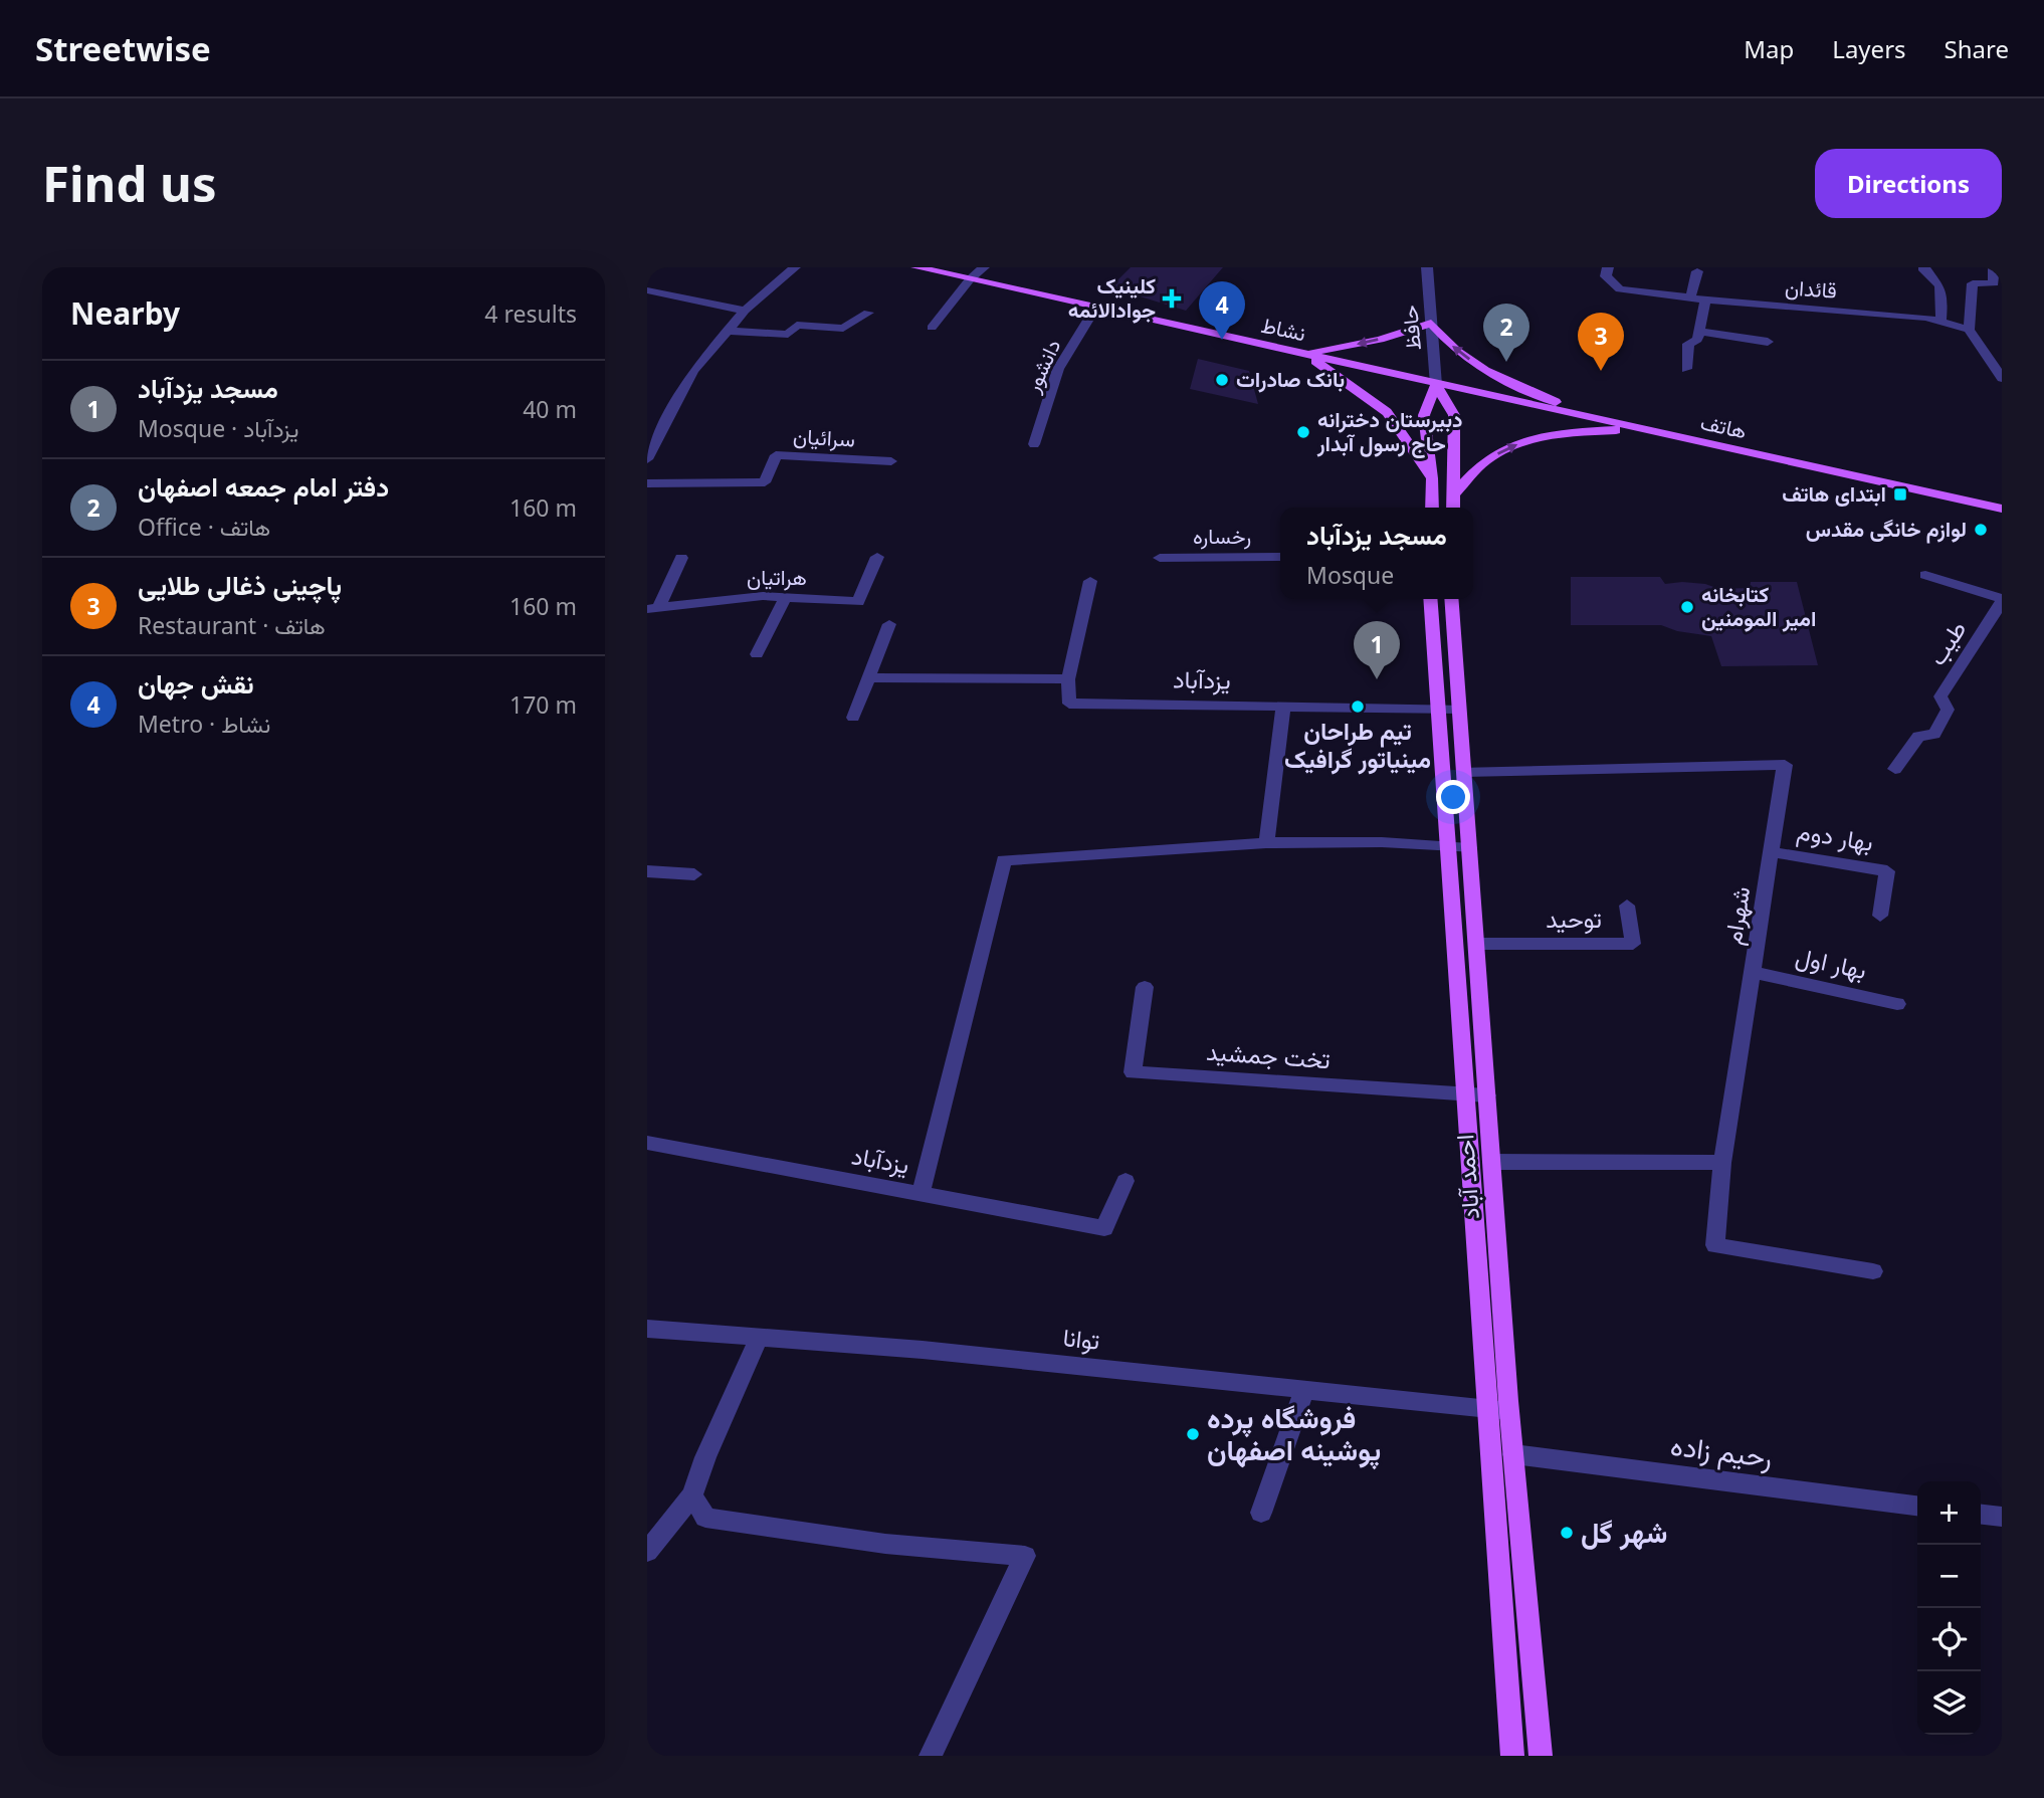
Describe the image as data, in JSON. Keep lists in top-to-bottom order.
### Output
{
  "streets": {
    "main road": ["نشاط", "هاتف", "احمد آباد"],
    "street": [
      "قائدان",
      "حافظ",
      "دانشور",
      "سرائیان",
      "رخساره",
      "هراتیان",
      "طیب",
      "یزدآباد",
      "بهار دوم",
      "شهرام",
      "توحید",
      "بهار اول",
      "تخت جمشید",
      "توانا",
      "رحیم زاده"
    ]
  },
  "crossings": [
    ["حافظ", "نشاط"],
    ["حافظ", "هاتف"],
    ["نشاط", "دانشور"],
    ["نشاط", "هاتف"],
    ["یزدآباد", "احمد آباد"],
    ["بهار دوم", "شهرام"],
    ["شهرام", "بهار اول"],
    ["شهرام", "احمد آباد"],
    ["توحید", "احمد آباد"],
    ["تخت جمشید", "احمد آباد"],
    ["احمد آباد", "توانا"],
    ["احمد آباد", "رحیم زاده"]
  ],
  "places": {
    "health": ["کلینیک جوادالائمه"],
    "other": [
      "بانک صادرات",
      "دبیرستان دخترانه حاج رسول آبدار",
      "لوازم خانگی مقدس",
      "کتابخانه امیر المومنین",
      "تیم طراحان مینیاتور گرافیک",
      "فروشگاه پرده پوشینه اصفهان",
      "شهر گل"
    ],
    "transit": ["ابتدای هاتف"]
  },
  "page": {
    "header": "Streetwise",
    "nav": ["Map", "Layers", "Share"],
    "buttons": "Directions",
    "title": "Find us",
    "heading": ["Nearby", "4 results"],
    "pins": [
      "4",
      "2",
      "3",
      "1"
    ],
    "list": [
      {
        "mark": "1",
        "name": "مسجد یزدآباد",
        "note": "Mosque · یزدآباد",
        "value": "40 m"
      },
      {
        "mark": "2",
        "name": "دفتر امام جمعه اصفهان",
        "note": "Office · هاتف",
        "value": "160 m"
      },
      {
        "mark": "3",
        "name": "پاچینی ذغالی طلایی",
        "note": "Restaurant · هاتف",
        "value": "160 m"
      },
      {
        "mark": "4",
        "name": "نقش جهان",
        "note": "Metro · نشاط",
        "value": "170 m"
      }
    ],
    "popup": ["مسجد یزدآباد", "Mosque"],
    "map_buttons": ["+", "−"]
  }
}
